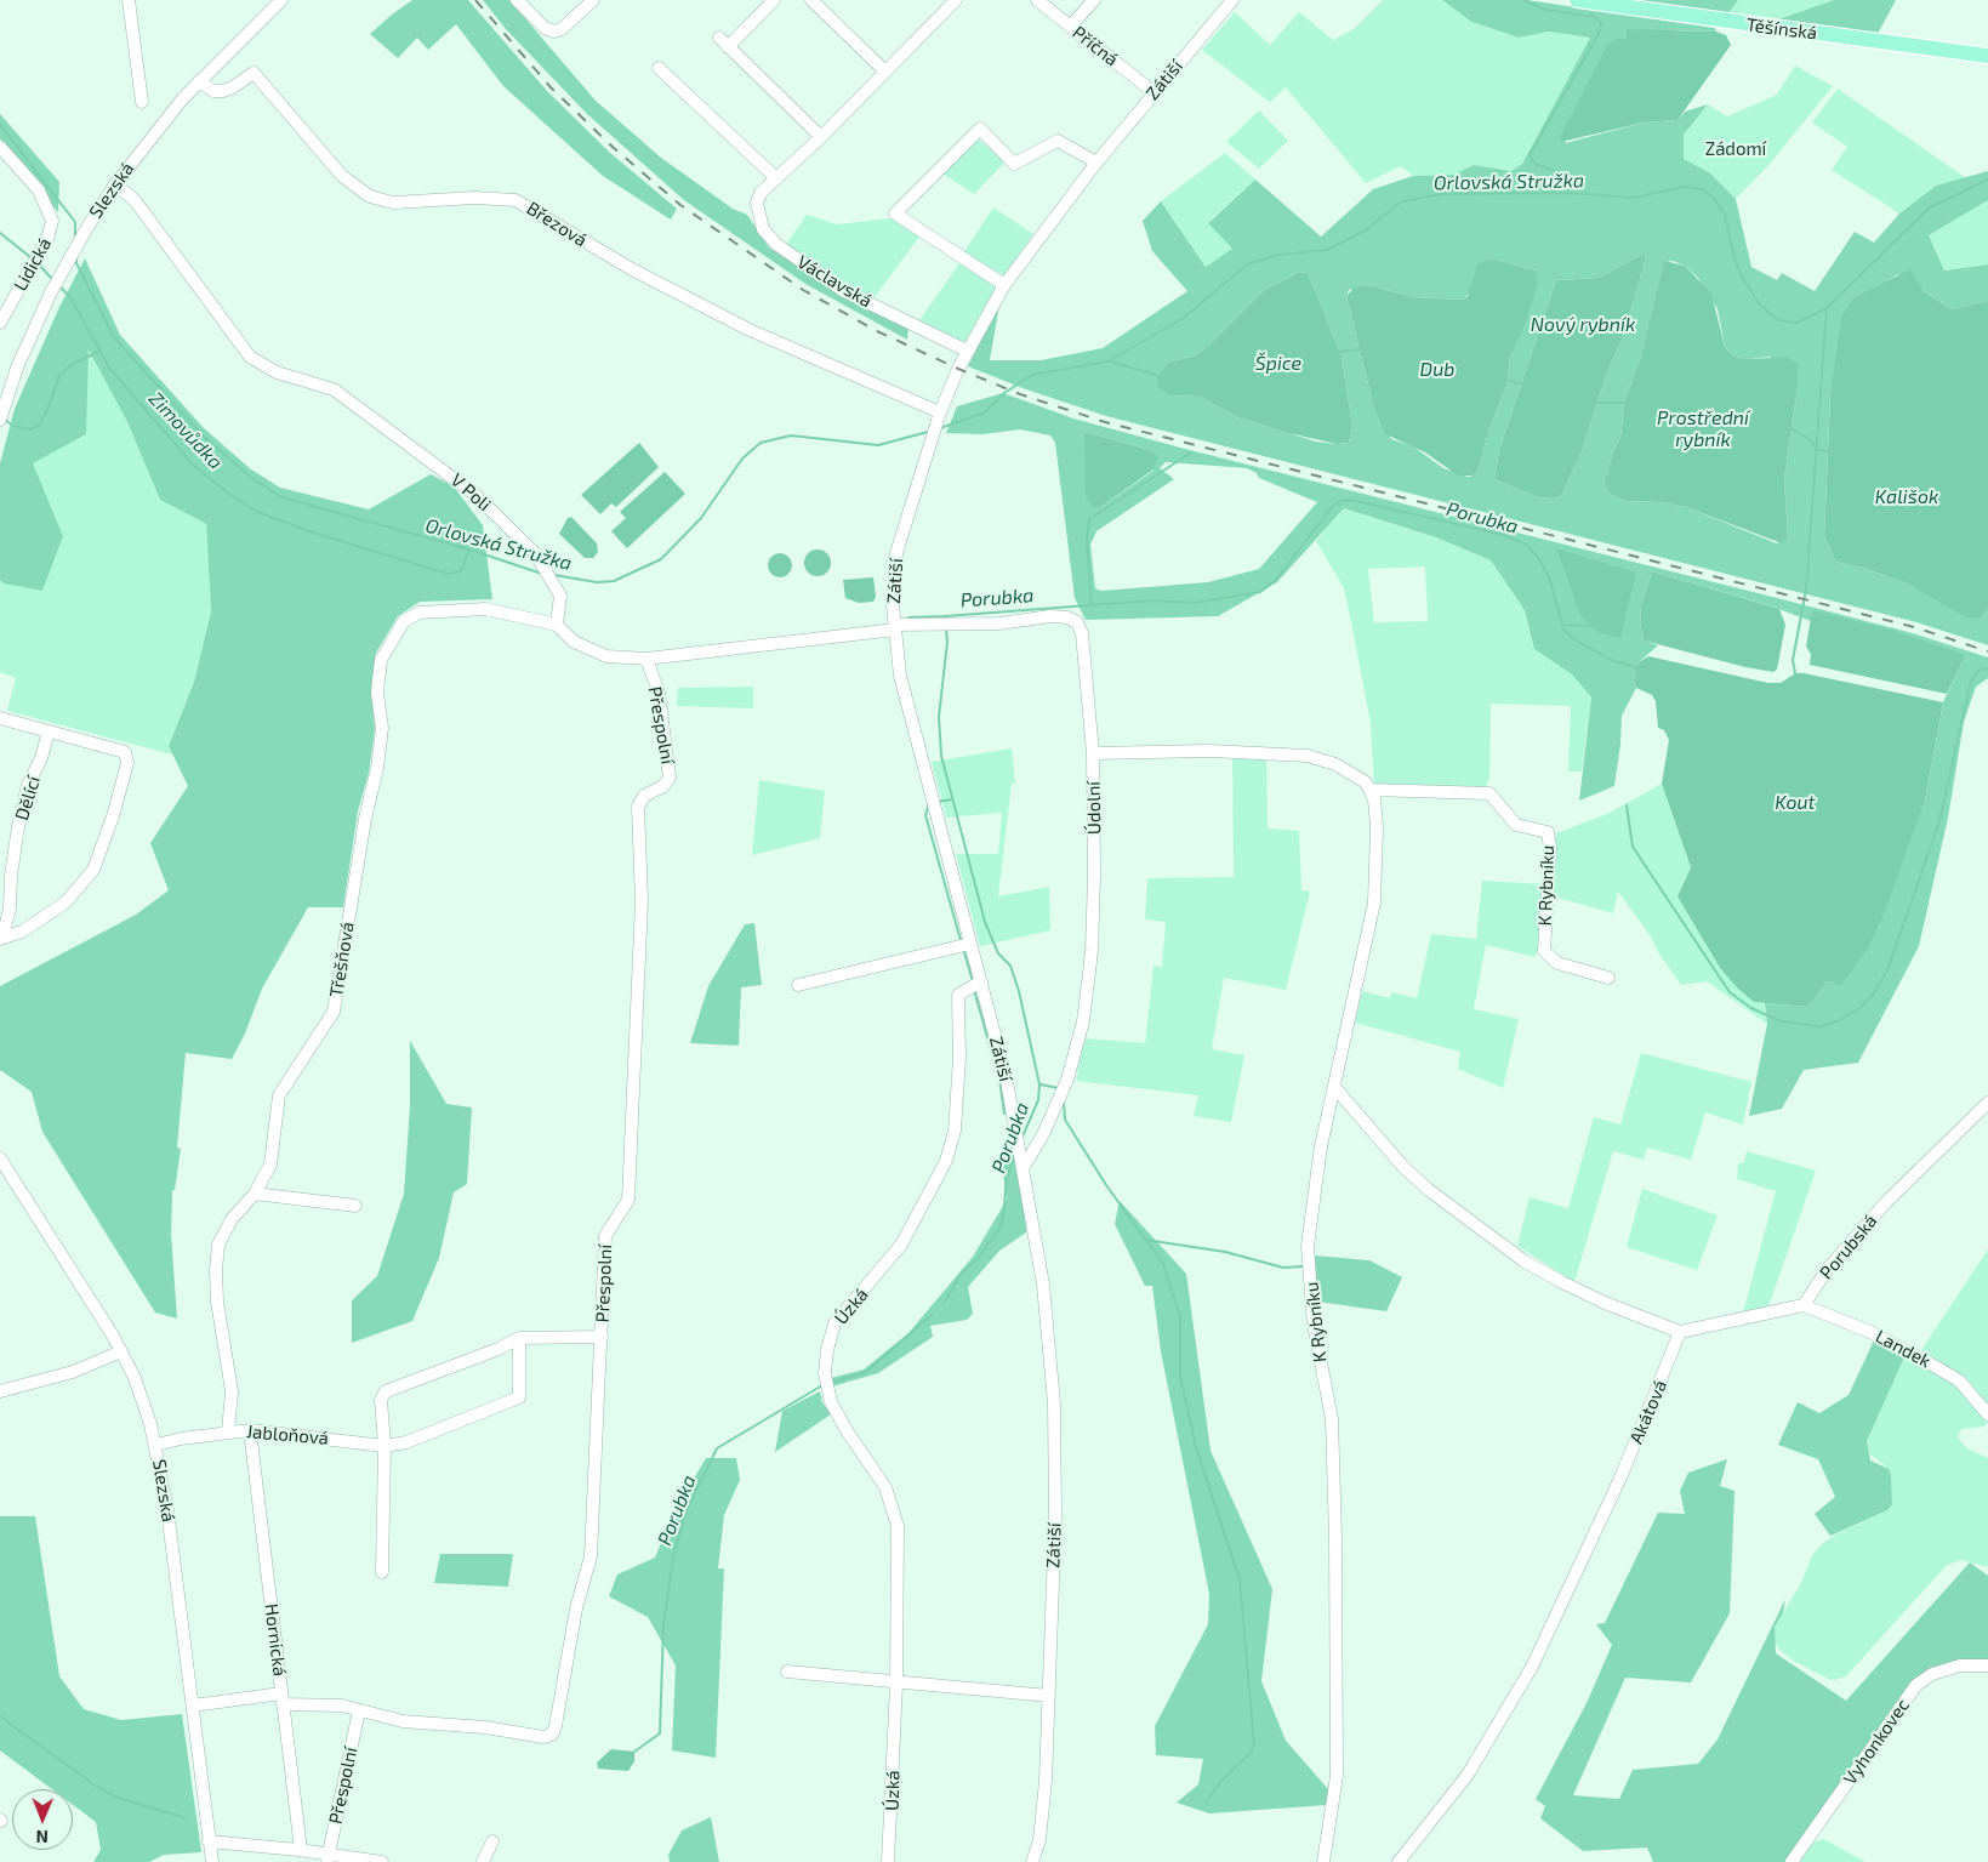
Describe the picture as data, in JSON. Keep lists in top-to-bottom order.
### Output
{
  "streets": {
    "main road": ["Těšínská"],
    "street": [
      "Příčná",
      "Zátiší",
      "Slezská",
      "Březová",
      "Lidická",
      "Václavská",
      "V Poli",
      "Přespolní",
      "Dělící",
      "Údolní",
      "K Rybníku",
      "Třešňová",
      "Porubská",
      "Úzká",
      "Landek",
      "Akátová",
      "Jabloňová",
      "Hornická",
      "Vyhonkovec"
    ]
  },
  "crossings": [
    ["Příčná", "Zátiší"],
    ["Zátiší", "Březová"],
    ["Zátiší", "Václavská"],
    ["Zátiší", "Údolní"],
    ["Zátiší", "Úzká"],
    ["Slezská", "Březová"],
    ["Slezská", "V Poli"],
    ["Slezská", "Přespolní"],
    ["Slezská", "Jabloňová"],
    ["V Poli", "Třešňová"],
    ["Přespolní", "Hornická"],
    ["Třešňová", "Jabloňová"],
    ["Porubská", "Landek"],
    ["Jabloňová", "Hornická"]
  ],
  "water": [
    "Orlovská Stružka",
    "Nový rybník",
    "Špice",
    "Dub",
    "Prostřední rybník",
    "Zimovůdka",
    "Kališok",
    "Porubka",
    "Kout"
  ],
  "parks": ["Zádomí"],
  "north": "bottom"
}
